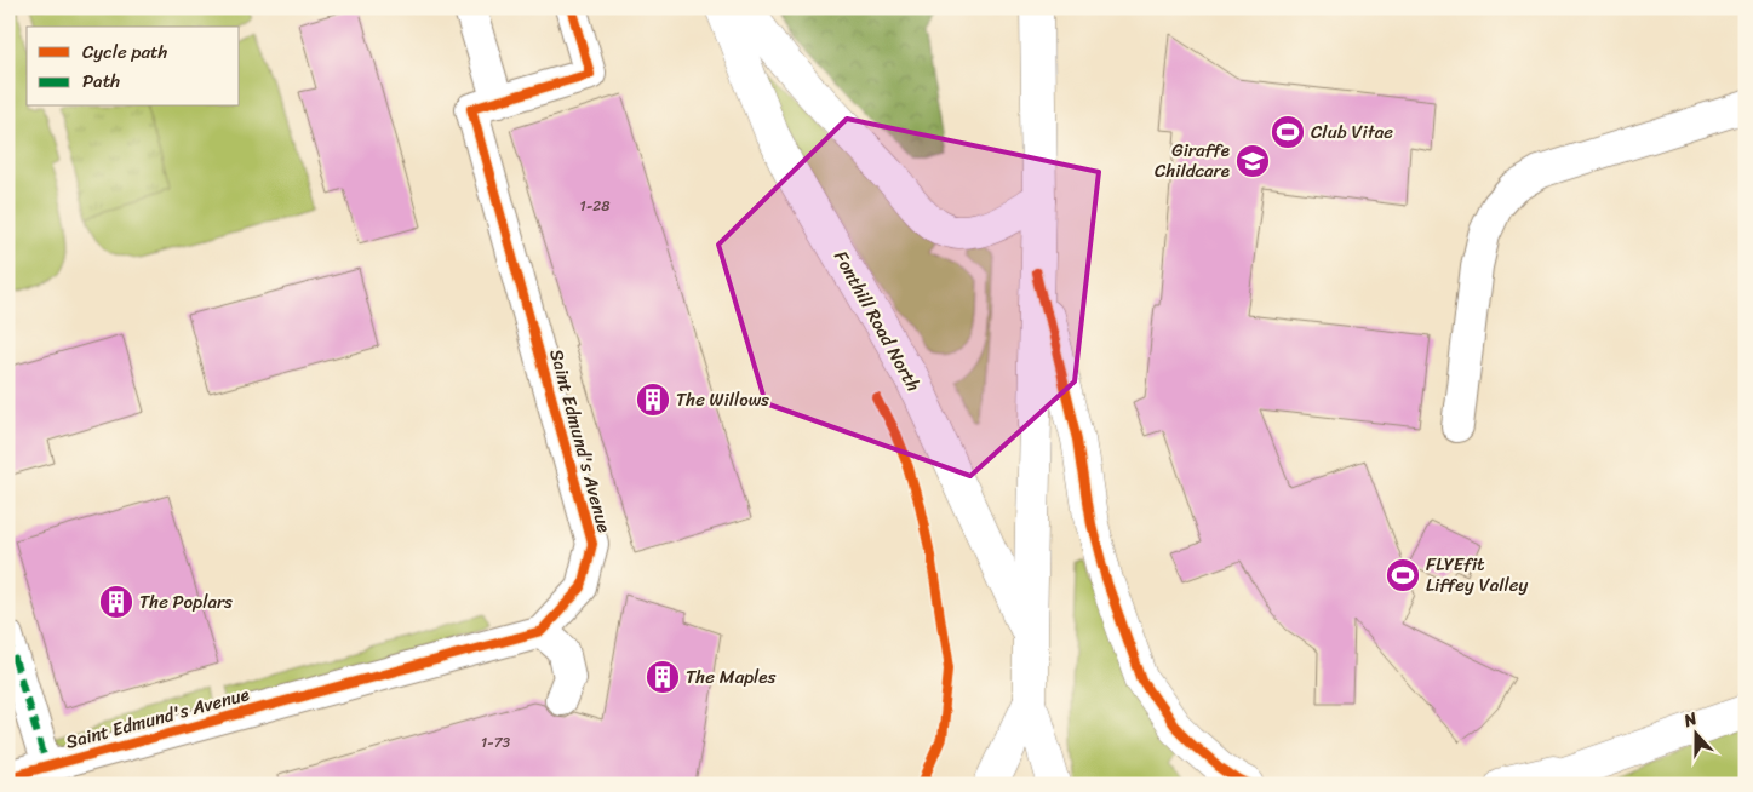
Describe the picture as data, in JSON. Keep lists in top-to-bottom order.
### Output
{
  "streets": {
    "main road": ["Fonthill Road North"],
    "street": ["Saint Edmund's Avenue"]
  },
  "places": {
    "sports": ["Club Vitae", "FLYEfit Liffey Valley"],
    "school or university": ["Giraffe Childcare"],
    "building": ["The Willows", "The Poplars", "The Maples"]
  },
  "house_numbers": ["1-28", "1-73"],
  "legend": ["Cycle path", "Path"],
  "north": "top"
}
